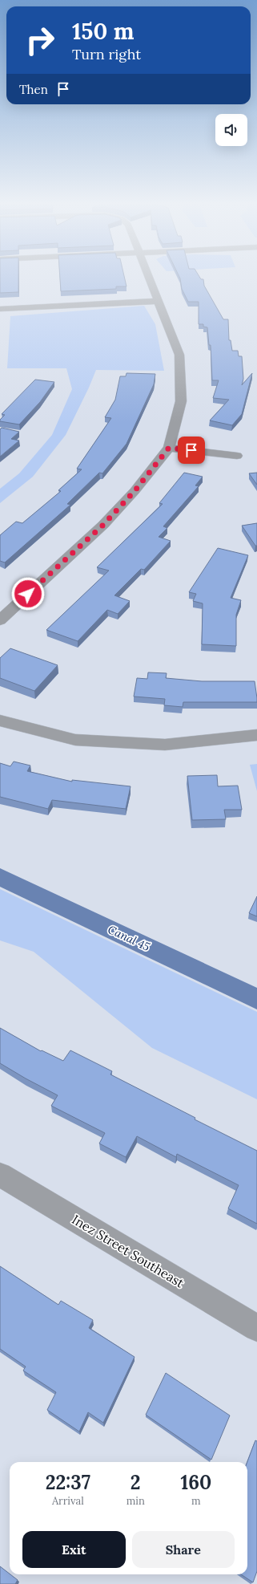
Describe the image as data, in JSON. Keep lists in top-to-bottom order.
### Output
{
  "streets": {
    "street": ["Inez Street Southeast"]
  },
  "water": ["Canal 45"],
  "page": {
    "turn": ["150 m", "Turn right"],
    "then": "Then",
    "eta": [
      "22:37",
      "Arrival",
      "2",
      "min",
      "160",
      "m"
    ],
    "buttons": ["Exit", "Share"]
  }
}
